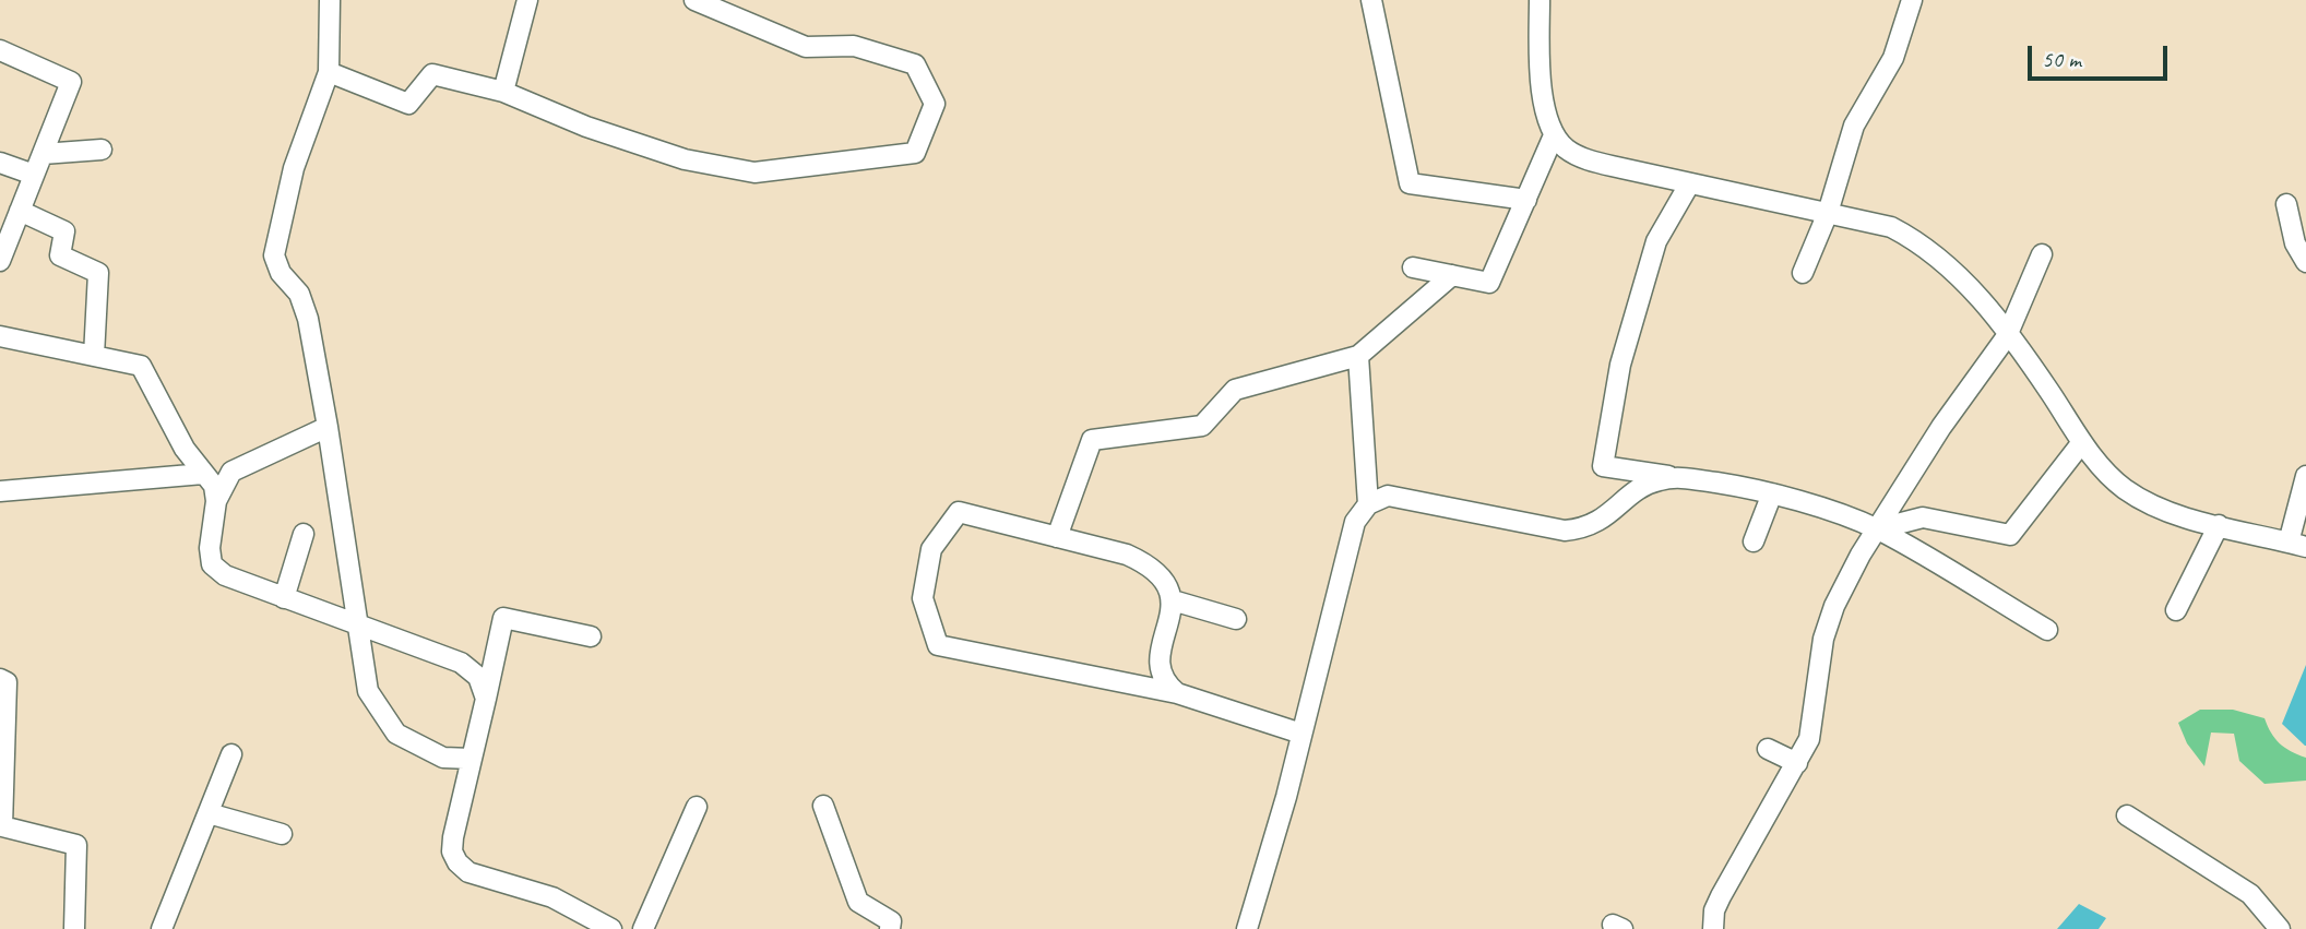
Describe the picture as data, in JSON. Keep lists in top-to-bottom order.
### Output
{
  "scale_bar": "50 m"
}
